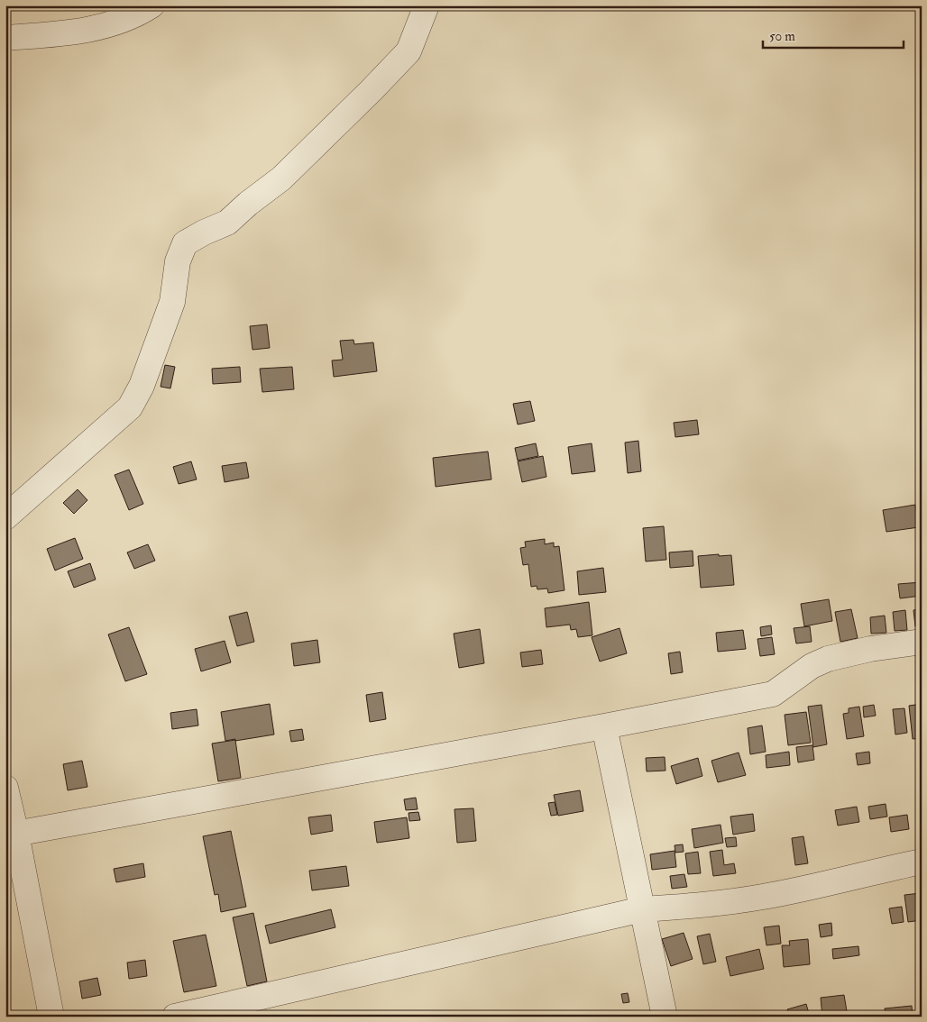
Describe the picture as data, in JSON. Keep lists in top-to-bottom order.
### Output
{
  "scale_bar": "50 m"
}
